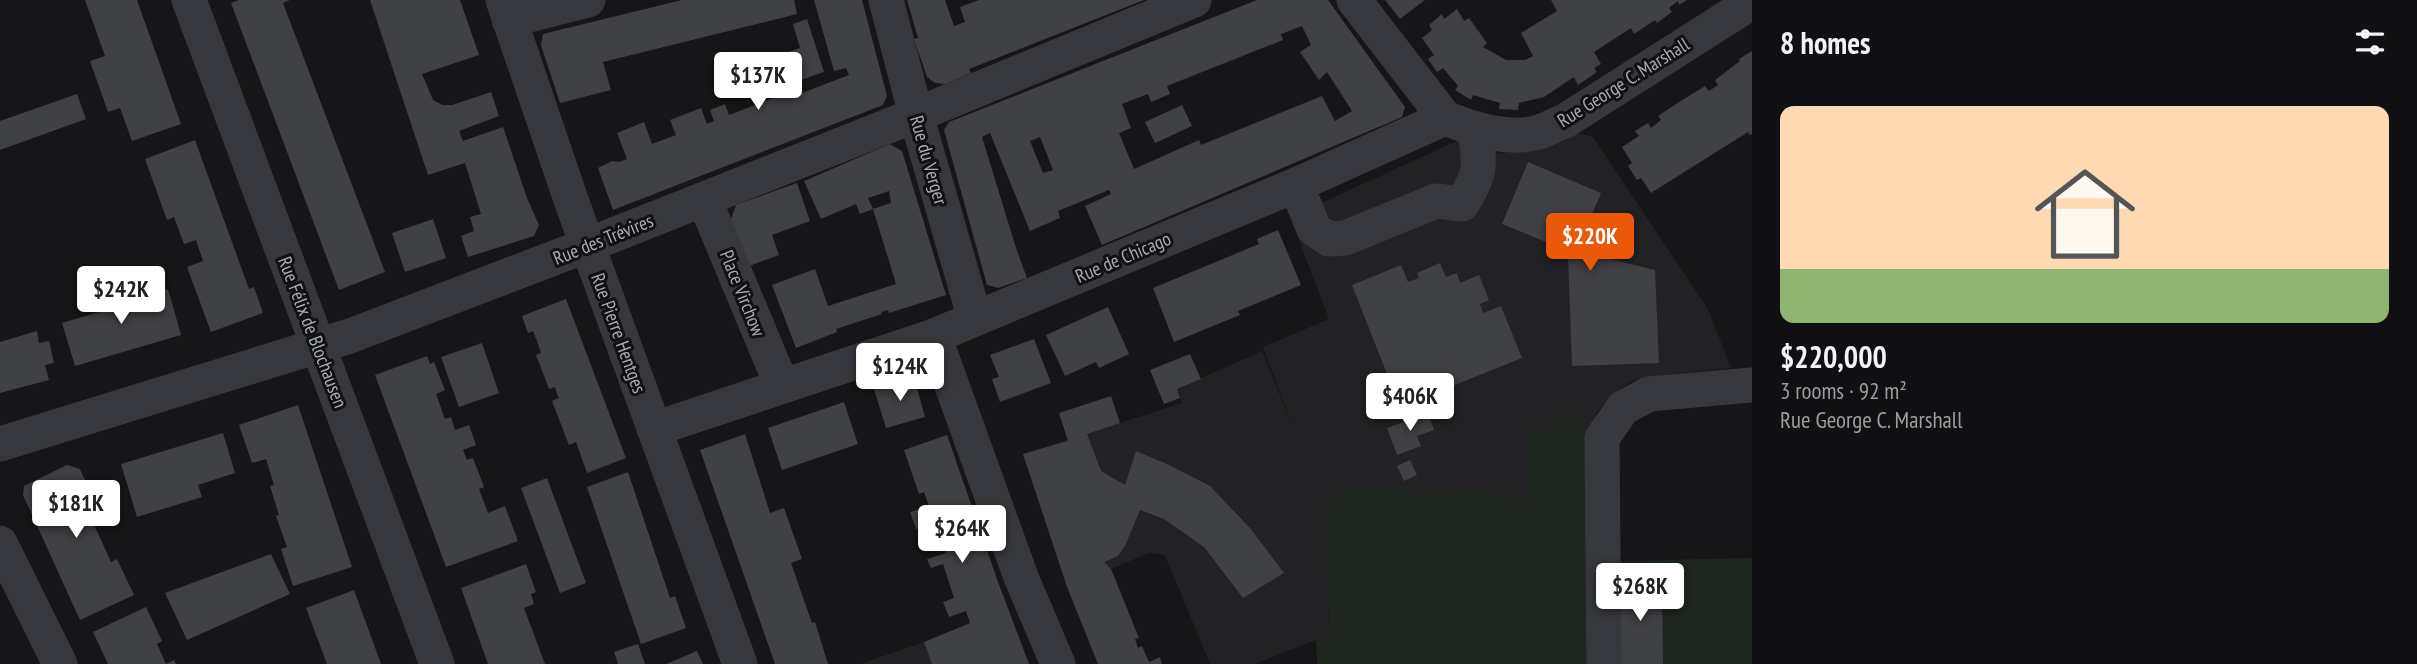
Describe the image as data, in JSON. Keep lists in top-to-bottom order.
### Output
{
  "streets": {
    "street": [
      "Rue George C. Marshall",
      "Rue du Verger",
      "Rue des Trévires",
      "Rue de Chicago",
      "Place Virchow",
      "Rue Félix de Blochausen",
      "Rue Pierre Hentges"
    ]
  },
  "crossings": [
    ["Rue George C. Marshall", "Rue de Chicago"],
    ["Rue du Verger", "Rue des Trévires"],
    ["Rue du Verger", "Rue de Chicago"],
    ["Rue des Trévires", "Place Virchow"],
    ["Rue des Trévires", "Rue Félix de Blochausen"],
    ["Rue des Trévires", "Rue Pierre Hentges"],
    ["Rue de Chicago", "Place Virchow"],
    ["Rue de Chicago", "Rue Pierre Hentges"]
  ],
  "page": {
    "heading": "8 homes",
    "price": [
      "$137K",
      "$220K",
      "$242K",
      "$124K",
      "$406K",
      "$181K",
      "$264K",
      "$268K"
    ],
    "list": [
      {
        "name": "$220,000",
        "note": "3 rooms · 92 m² · Rue George C. Marshall"
      }
    ]
  }
}
